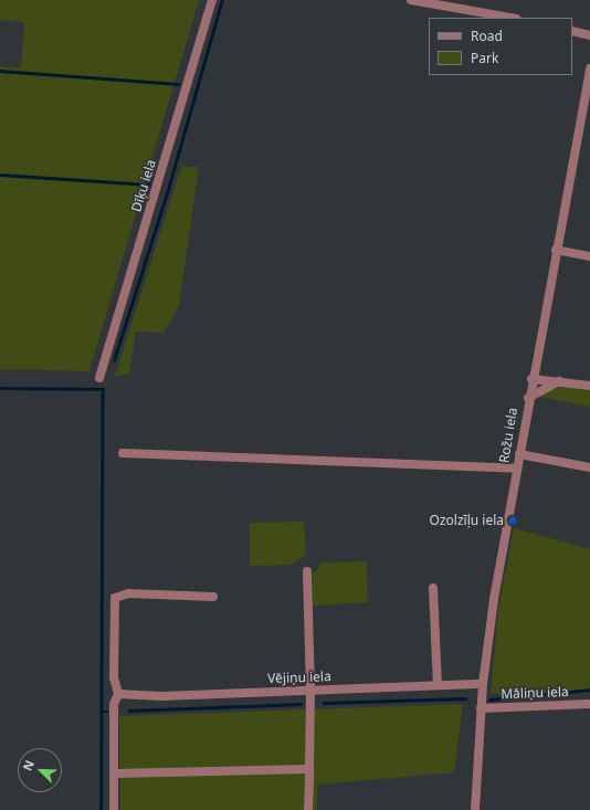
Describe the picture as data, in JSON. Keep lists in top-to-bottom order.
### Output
{
  "streets": {
    "street": [
      "Dīķu iela",
      "Rožu iela",
      "Vējiņu iela",
      "Māliņu iela"
    ]
  },
  "crossings": [
    ["Rožu iela", "Vējiņu iela"],
    ["Rožu iela", "Māliņu iela"]
  ],
  "places": ["Ozolzīļu iela"],
  "legend": ["Road", "Park"],
  "north": "top left"
}
